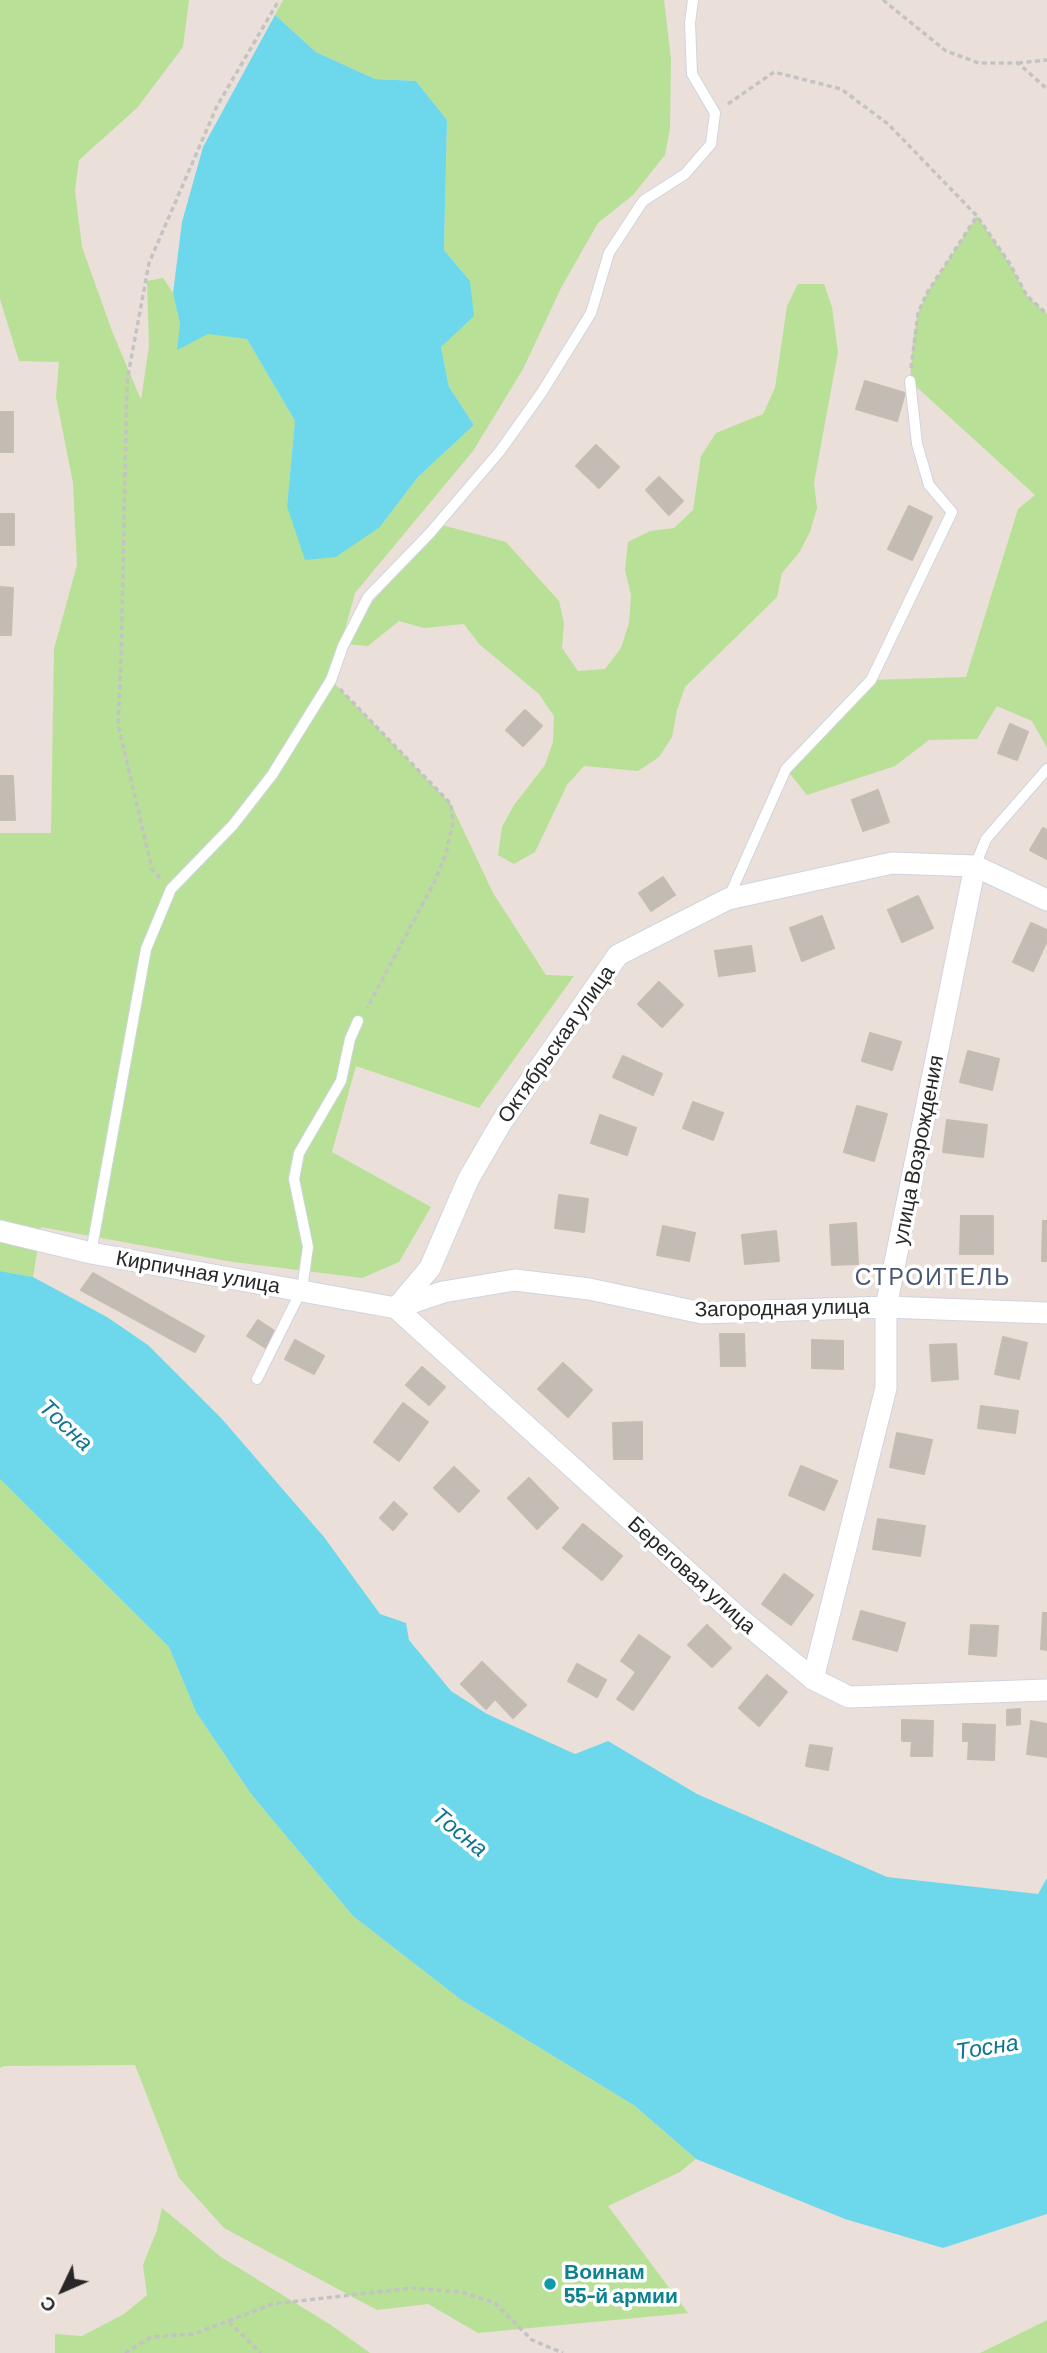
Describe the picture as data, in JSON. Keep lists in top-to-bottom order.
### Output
{
  "streets": {
    "street": [
      "Октябрьская улица",
      "улица Возрождения",
      "Кирпичная улица",
      "Загородная улица",
      "Береговая улица"
    ]
  },
  "crossings": [
    ["Октябрьская улица", "улица Возрождения"],
    ["Октябрьская улица", "Кирпичная улица"],
    ["Октябрьская улица", "Загородная улица"],
    ["Октябрьская улица", "Береговая улица"],
    ["улица Возрождения", "Загородная улица"],
    ["улица Возрождения", "Береговая улица"],
    ["Кирпичная улица", "Загородная улица"],
    ["Кирпичная улица", "Береговая улица"],
    ["Загородная улица", "Береговая улица"]
  ],
  "districts": ["СТРОИТЕЛЬ"],
  "water": ["Тосна"],
  "places": ["Воинам 55-й армии"],
  "north": "bottom left"
}
